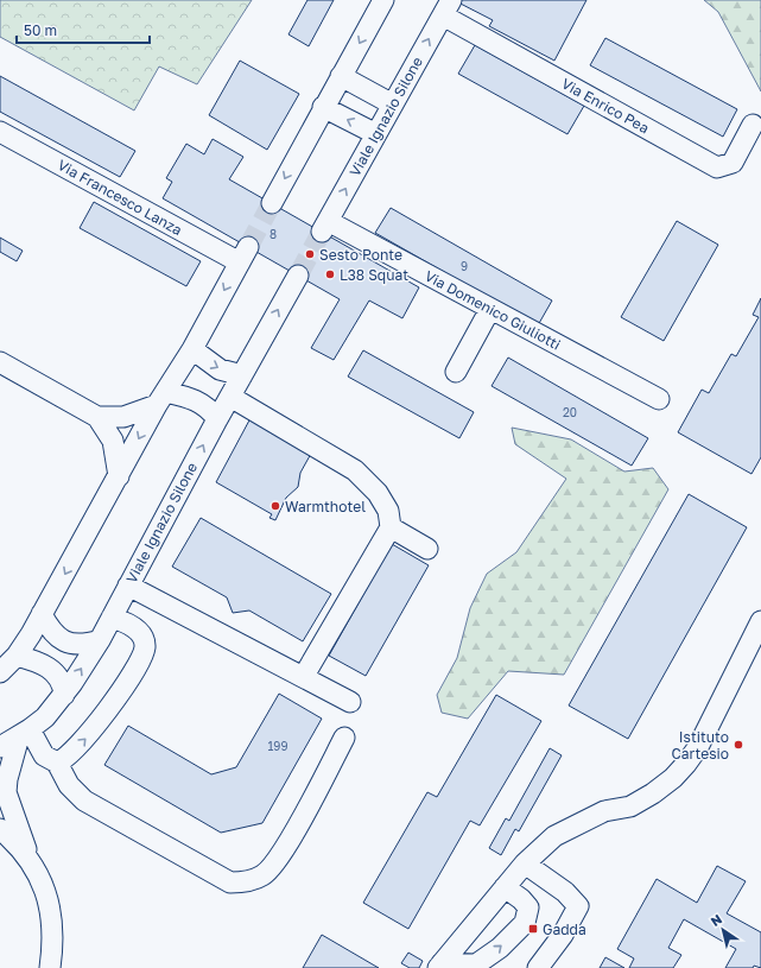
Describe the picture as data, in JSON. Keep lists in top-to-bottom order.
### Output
{
  "streets": {
    "street": [
      "Via Enrico Pea",
      "Viale Ignazio Silone",
      "Via Francesco Lanza",
      "Via Domenico Giuliotti"
    ]
  },
  "crossings": [
    ["Via Enrico Pea", "Viale Ignazio Silone"],
    ["Viale Ignazio Silone", "Via Domenico Giuliotti"]
  ],
  "places": {
    "other": [
      "Sesto Ponte",
      "L38 Squat",
      "Warmthotel",
      "Istituto Cartesio"
    ],
    "transit": ["Gadda"]
  },
  "house_numbers": [
    "8",
    "9",
    "20",
    "199"
  ],
  "scale_bar": "50 m",
  "north": "top left"
}
